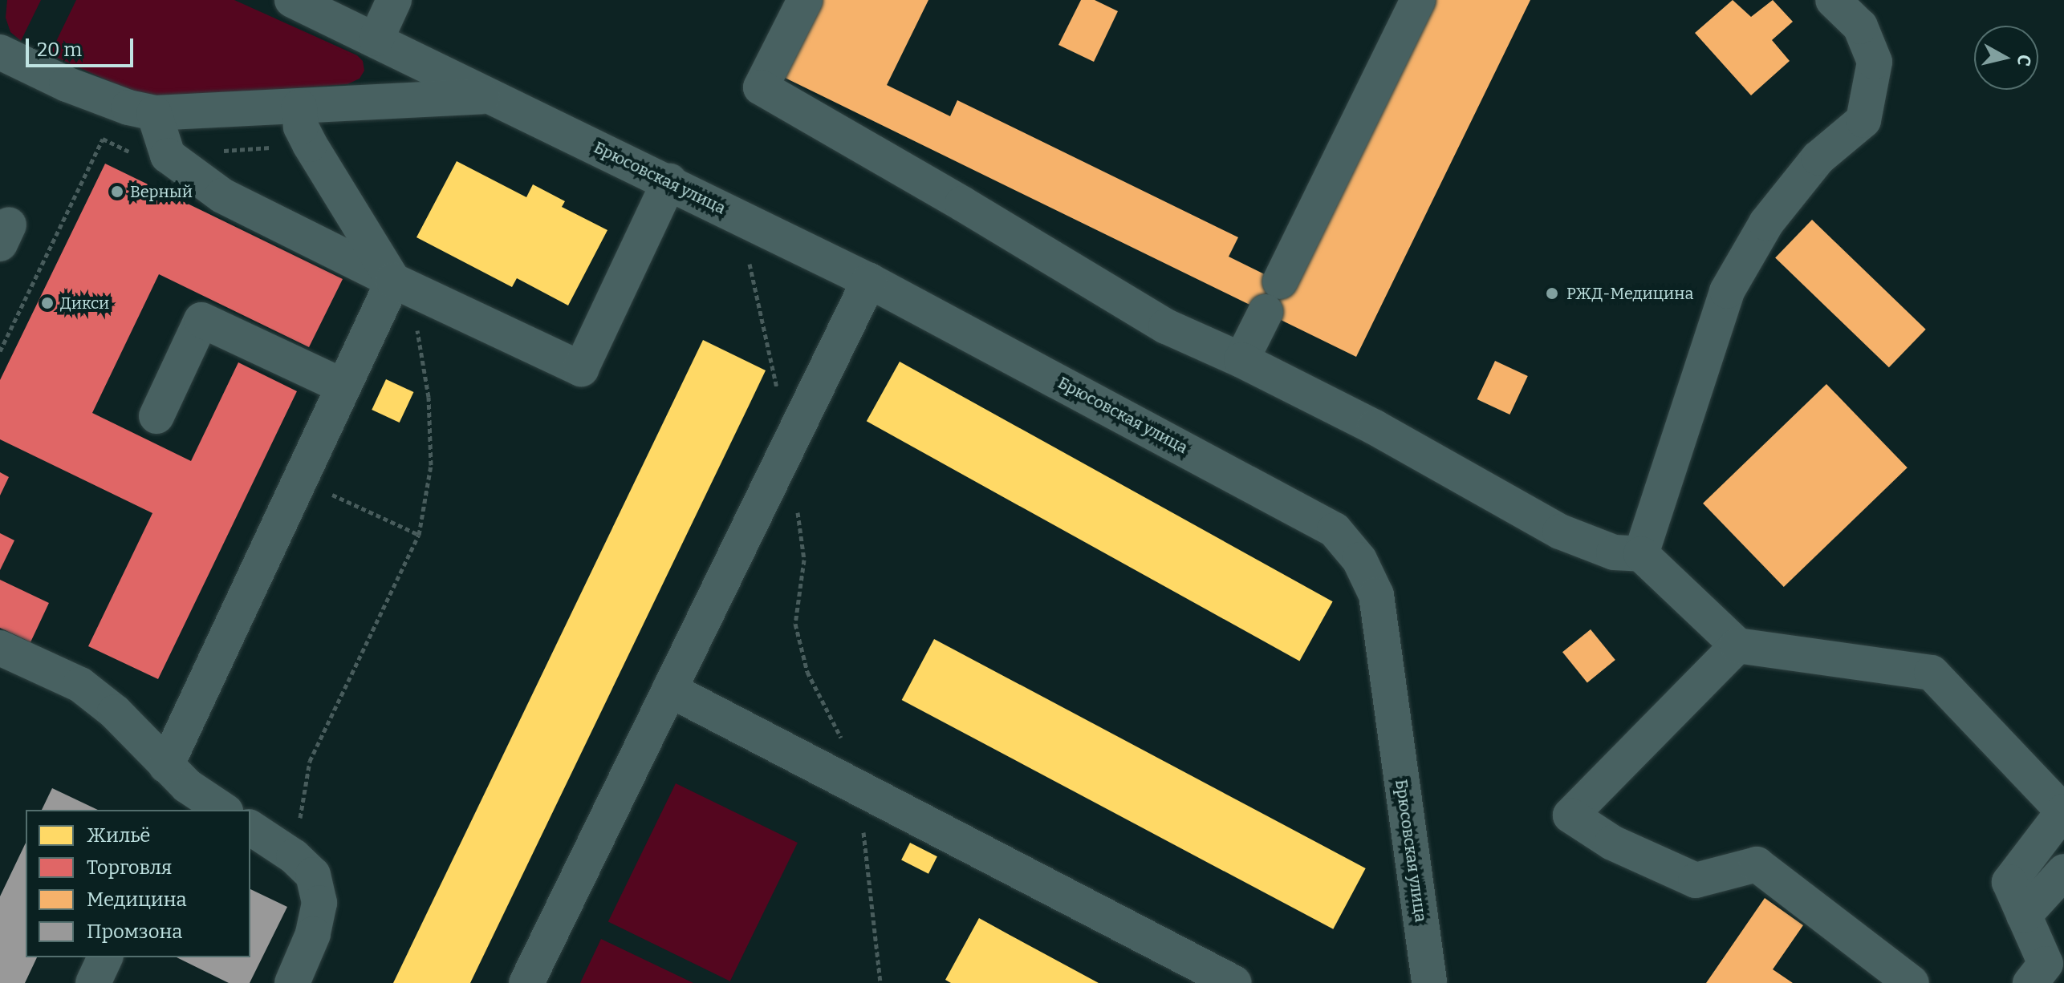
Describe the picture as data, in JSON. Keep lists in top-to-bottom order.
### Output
{
  "streets": {
    "street": ["Брюсовская улица"]
  },
  "places": ["Верный", "РЖД-Медицина", "Дикси"],
  "legend": [
    "Жильё",
    "Торговля",
    "Медицина",
    "Промзона"
  ],
  "scale_bar": "20 m",
  "north": "right"
}
